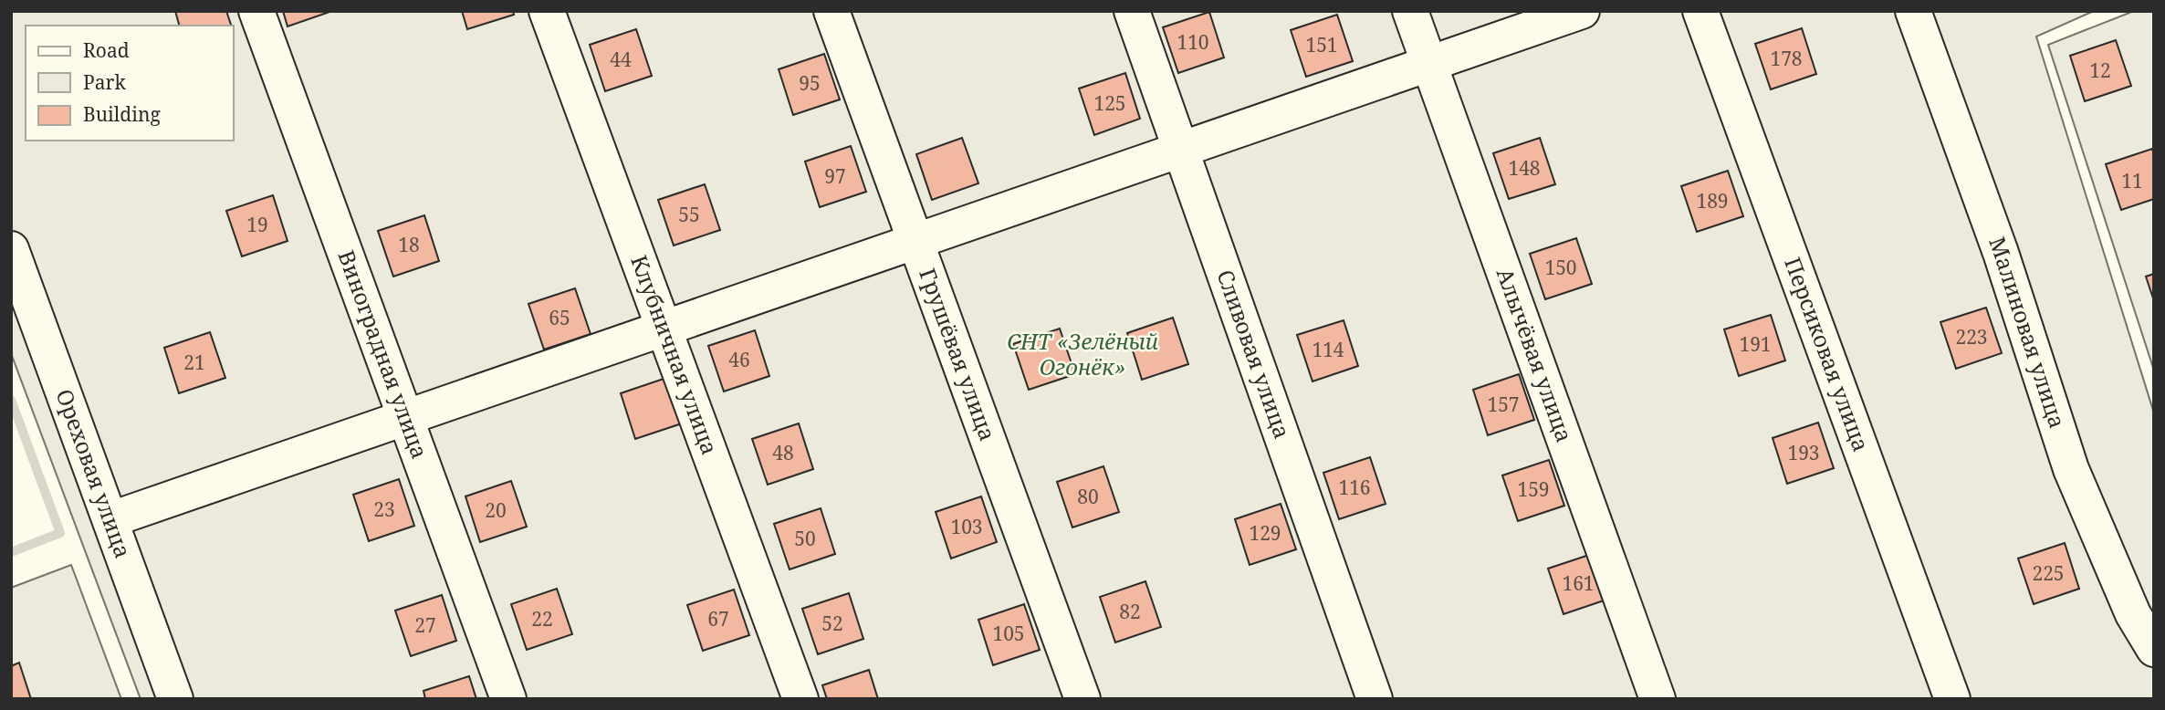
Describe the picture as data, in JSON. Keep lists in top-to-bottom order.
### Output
{
  "streets": {
    "street": [
      "Малиновая улица",
      "Виноградная улица",
      "Клубничная улица",
      "Грушёвая улица",
      "Сливовая улица",
      "Алычёвая улица",
      "Персиковая улица",
      "Ореховая улица"
    ]
  },
  "parks": ["СНТ «Зелёный Огонёк»"],
  "house_numbers": [
    "110",
    "151",
    "178",
    "44",
    "12",
    "95",
    "125",
    "148",
    "97",
    "11",
    "189",
    "55",
    "19",
    "18",
    "150",
    "65",
    "223",
    "191",
    "114",
    "46",
    "21",
    "157",
    "48",
    "193",
    "116",
    "159",
    "80",
    "23",
    "20",
    "103",
    "129",
    "50",
    "225",
    "161",
    "82",
    "22",
    "67",
    "52",
    "27",
    "105"
  ],
  "legend": ["Road", "Park", "Building"]
}
